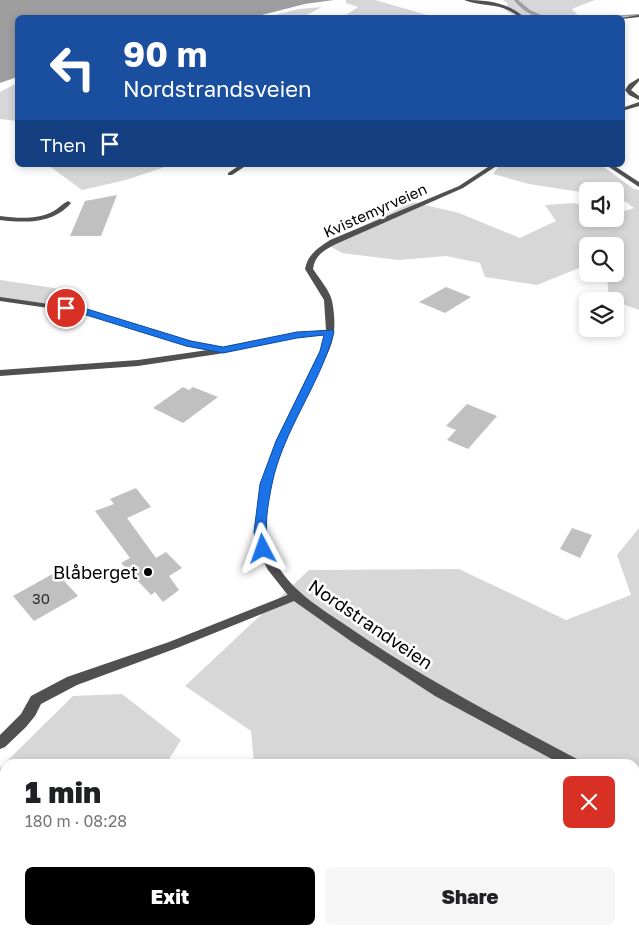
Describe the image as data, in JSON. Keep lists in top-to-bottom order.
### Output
{
  "streets": {
    "street": ["Kvistemyrveien", "Nordstrandveien"]
  },
  "crossings": [
    ["Kvistemyrveien", "Nordstrandveien"]
  ],
  "places": ["Blåberget"],
  "house_numbers": ["30"],
  "page": {
    "turn": ["90 m", "Nordstrandsveien"],
    "then": "Then",
    "heading": ["1 min", "180 m · 08:28"],
    "buttons": ["Exit", "Share"]
  }
}
